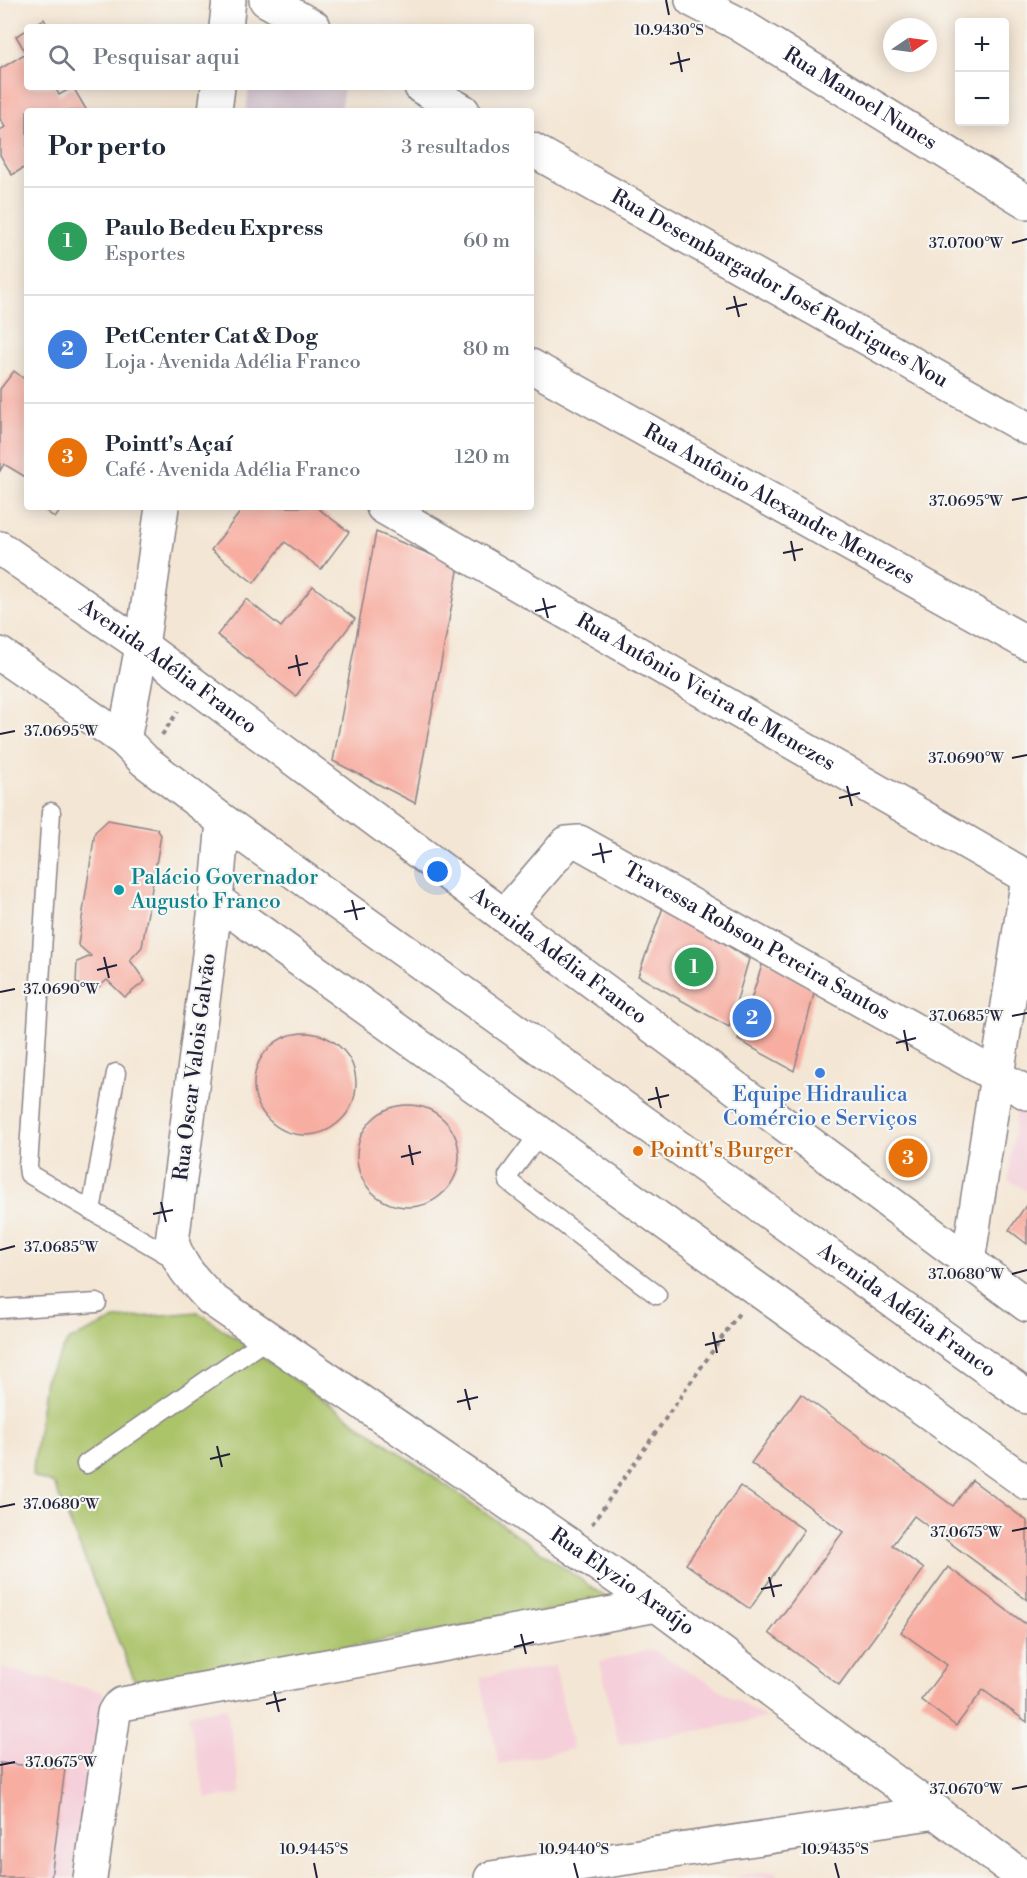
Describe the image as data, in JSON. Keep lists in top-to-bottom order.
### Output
{
  "streets": {
    "street": [
      "Rua Manoel Nunes",
      "Rua Desembargador José Rodrigues Nou",
      "Rua Antônio Alexandre Menezes",
      "Avenida Adélia Franco",
      "Rua Antônio Vieira de Menezes",
      "Travessa Robson Pereira Santos",
      "Rua Oscar Valois Galvão",
      "Rua Elyzio Araújo"
    ]
  },
  "crossings": [
    ["Avenida Adélia Franco", "Travessa Robson Pereira Santos"],
    ["Avenida Adélia Franco", "Rua Oscar Valois Galvão"],
    ["Rua Oscar Valois Galvão", "Rua Elyzio Araújo"]
  ],
  "places": ["Palácio Governador Augusto Franco", "Equipe Hidraulica Comércio e Serviços", "Pointt's Burger"],
  "north": "right",
  "page": {
    "map_buttons": ["+", "−"],
    "search": "Pesquisar aqui",
    "heading": ["Por perto", "3 resultados"],
    "list": [
      {
        "mark": "1",
        "name": "Paulo Bedeu Express",
        "note": "Esportes",
        "value": "60 m"
      },
      {
        "mark": "2",
        "name": "PetCenter Cat & Dog",
        "note": "Loja · Avenida Adélia Franco",
        "value": "80 m"
      },
      {
        "mark": "3",
        "name": "Pointt's Açaí",
        "note": "Café · Avenida Adélia Franco",
        "value": "120 m"
      }
    ],
    "pins": ["1", "2", "3"]
  },
  "coordinates": [
    "10.9430°S",
    "37.0700°W",
    "37.0695°W",
    "37.0690°W",
    "37.0685°W",
    "37.0680°W",
    "37.0675°W",
    "37.0670°W",
    "10.9445°S",
    "10.9440°S",
    "10.9435°S"
  ]
}
